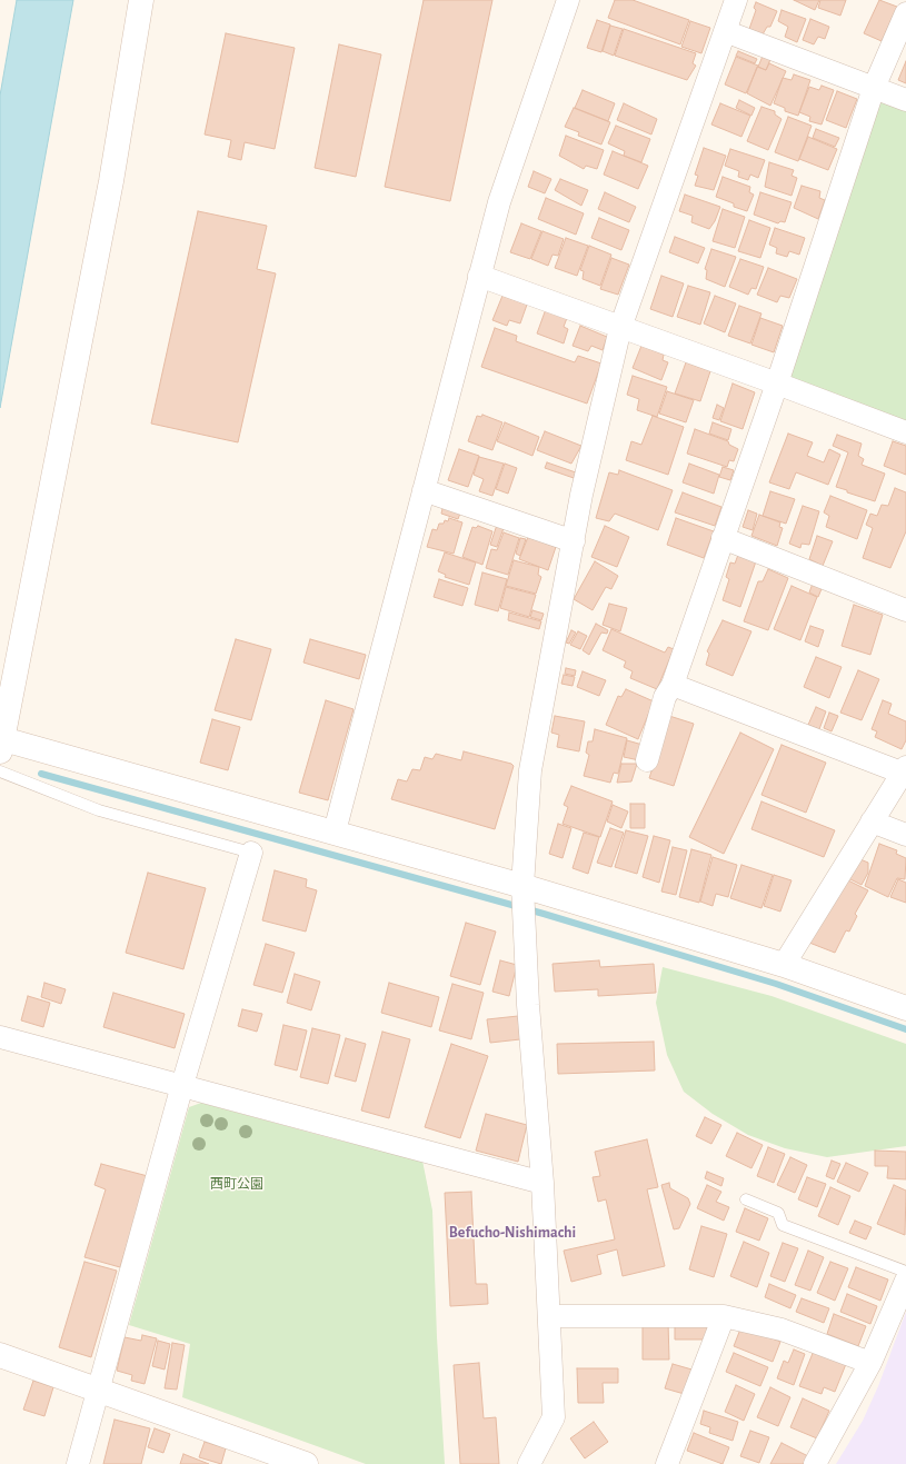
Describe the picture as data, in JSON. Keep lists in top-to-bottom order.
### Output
{
  "districts": ["Befucho-Nishimachi"],
  "parks": ["西町公園"]
}
